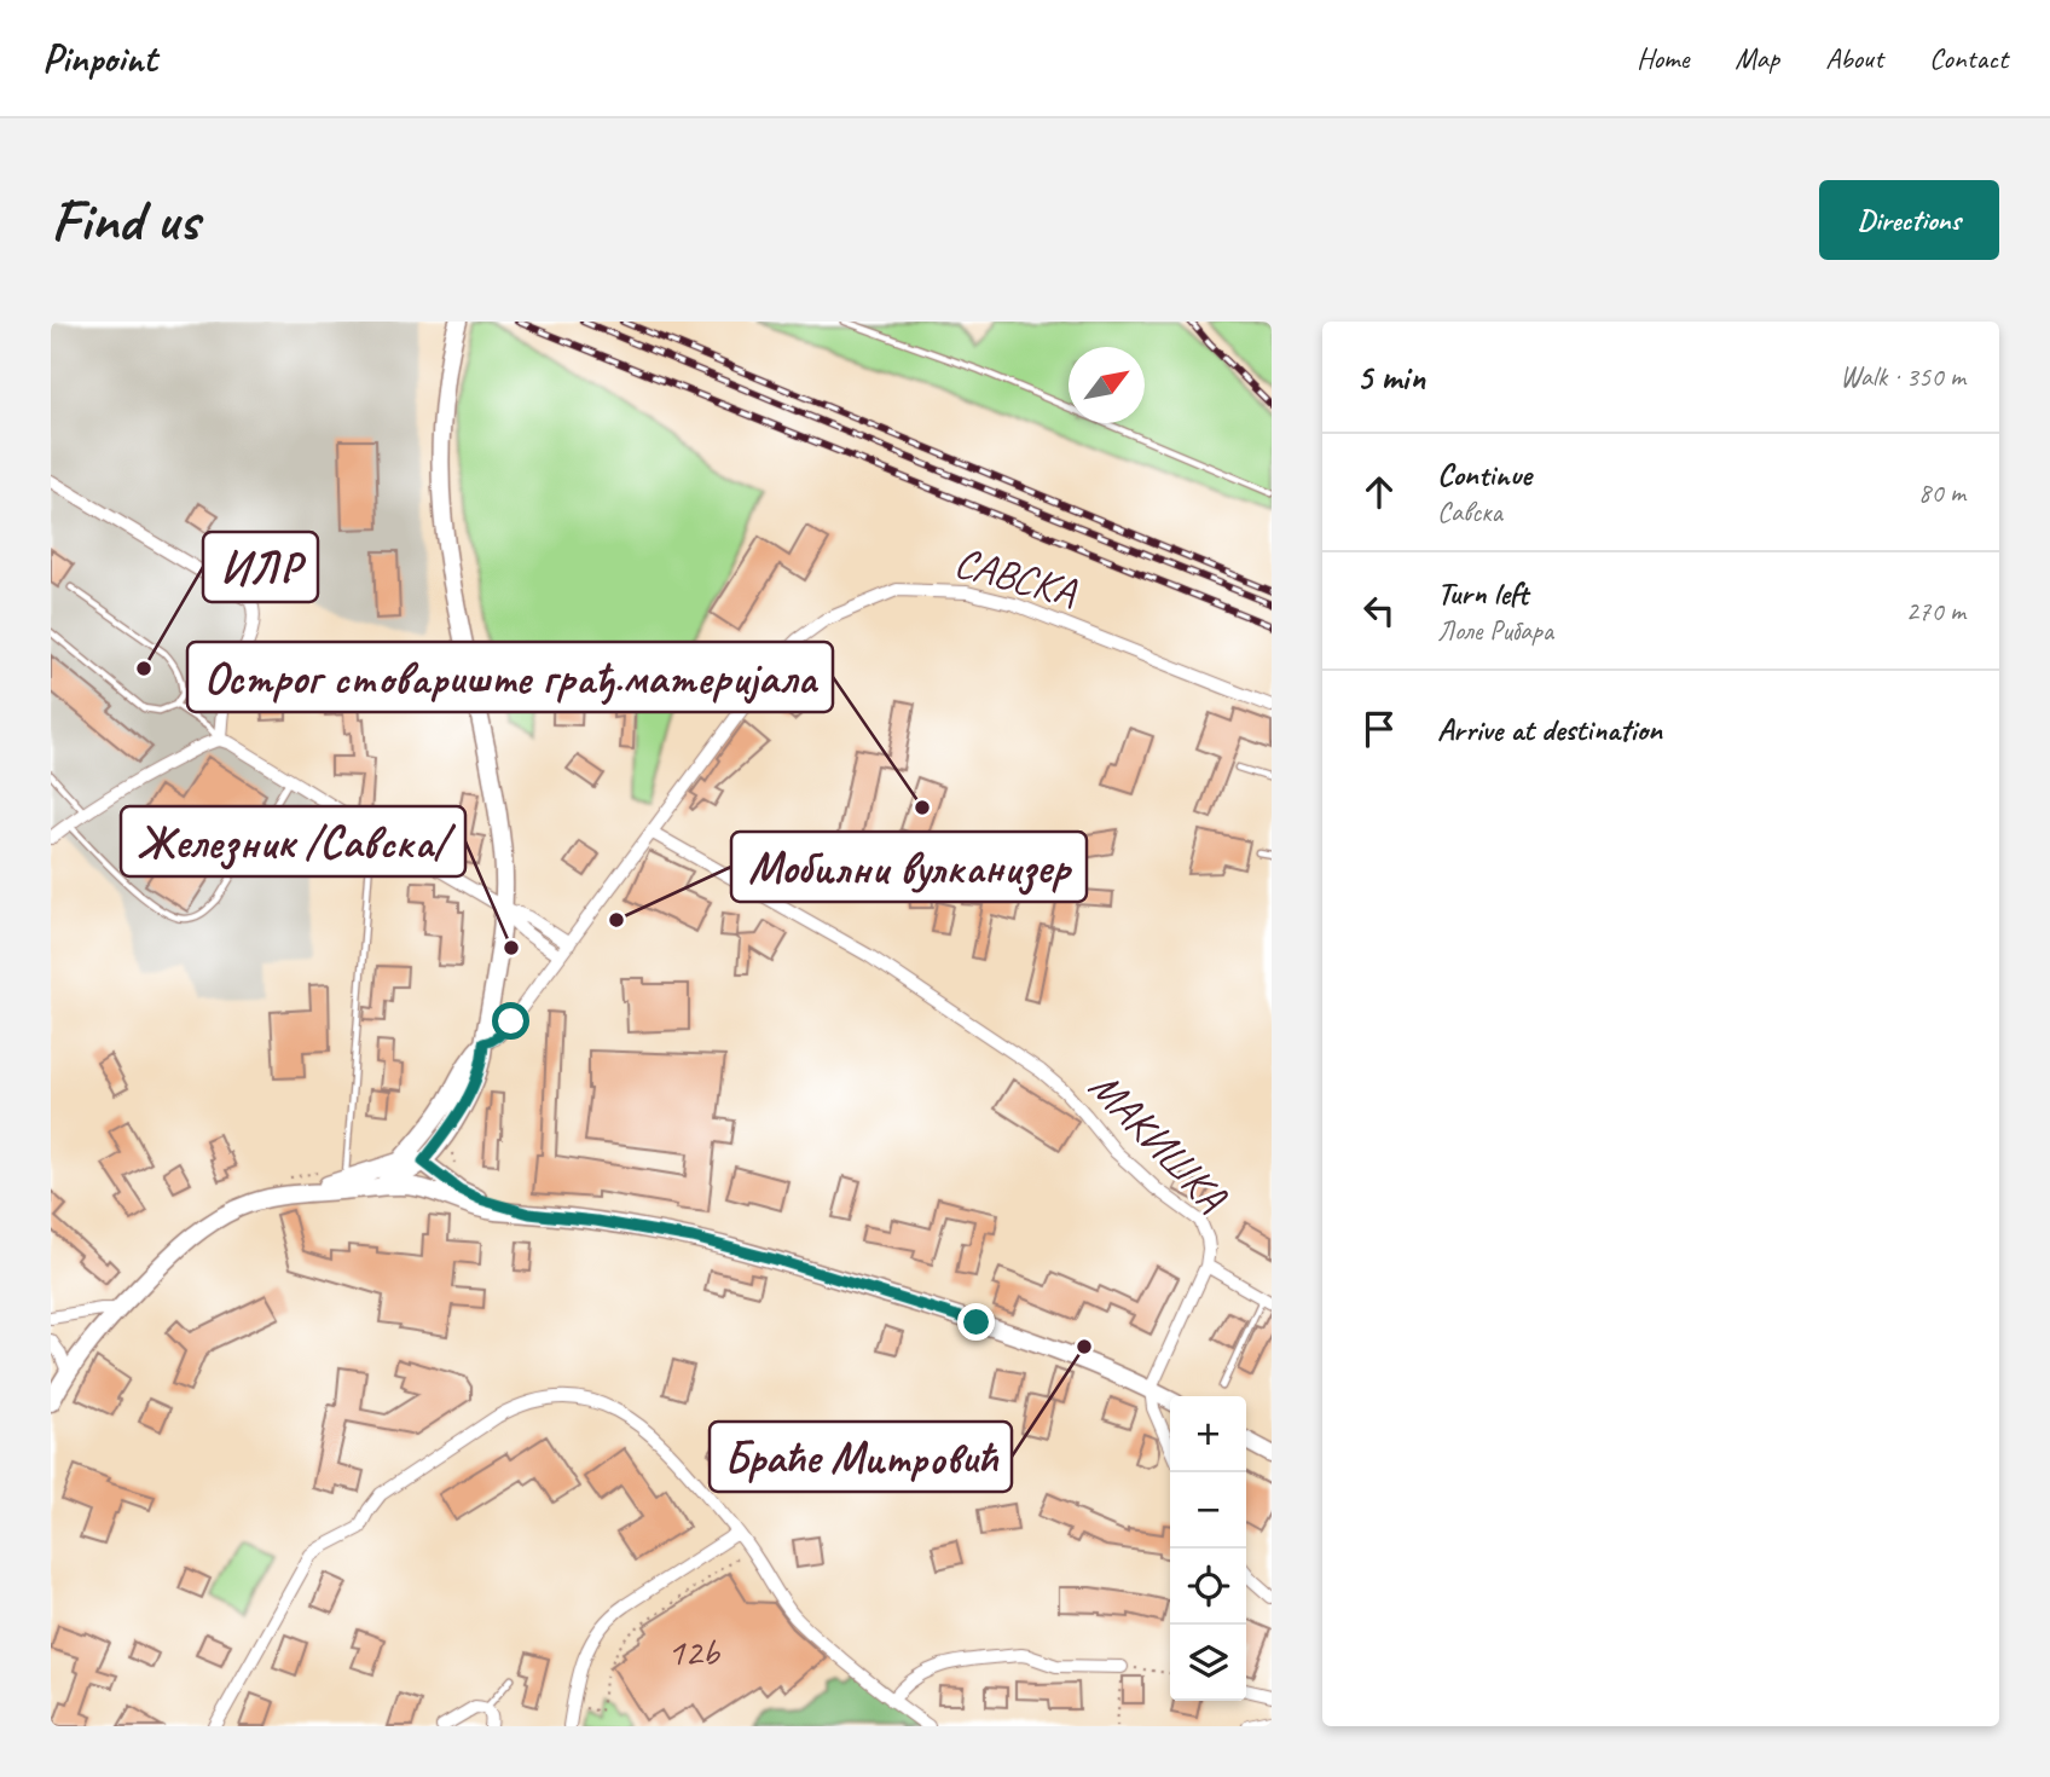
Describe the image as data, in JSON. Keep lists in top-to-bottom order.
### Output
{
  "streets": {
    "main road": ["САВСКА"],
    "street": ["МАКИШКА"]
  },
  "crossings": [
    ["САВСКА", "МАКИШКА"]
  ],
  "places": [
    "ИЛР",
    "Острог стовариште грађ.материјала",
    "Мобилни вулканизер",
    "Железник /Савска/",
    "Браће Митровић"
  ],
  "house_numbers": ["12b"],
  "north": "top right",
  "page": {
    "header": "Pinpoint",
    "nav": [
      "Home",
      "Map",
      "About",
      "Contact"
    ],
    "buttons": "Directions",
    "title": "Find us",
    "heading": ["5 min", "Walk · 350 m"],
    "list": [
      ["Continue", "Савска", "80 m"],
      ["Turn left", "Лоле Рибара", "270 m"],
      "Arrive at destination"
    ],
    "map_buttons": ["+", "−"]
  }
}
